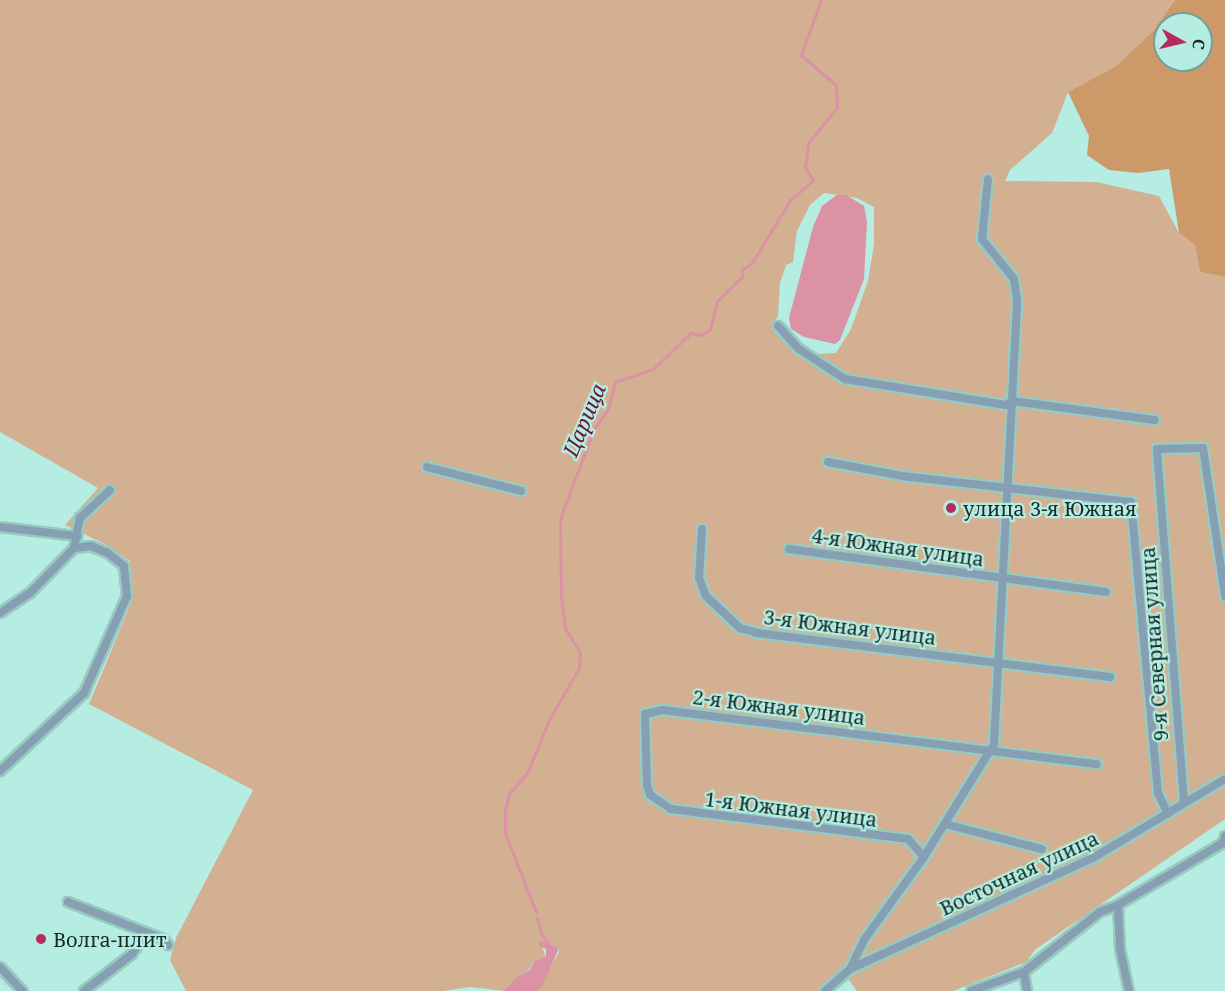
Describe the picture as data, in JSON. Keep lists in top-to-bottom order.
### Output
{
  "streets": {
    "street": [
      "4-я Южная улица",
      "3-я Южная улица",
      "9-я Северная улица",
      "2-я Южная улица",
      "1-я Южная улица",
      "Восточная улица"
    ]
  },
  "crossings": [
    ["9-я Северная улица", "Восточная улица"],
    ["2-я Южная улица", "1-я Южная улица"]
  ],
  "water": ["Царица"],
  "places": ["улица 3-я Южная", "Волга-плит"],
  "north": "right"
}
